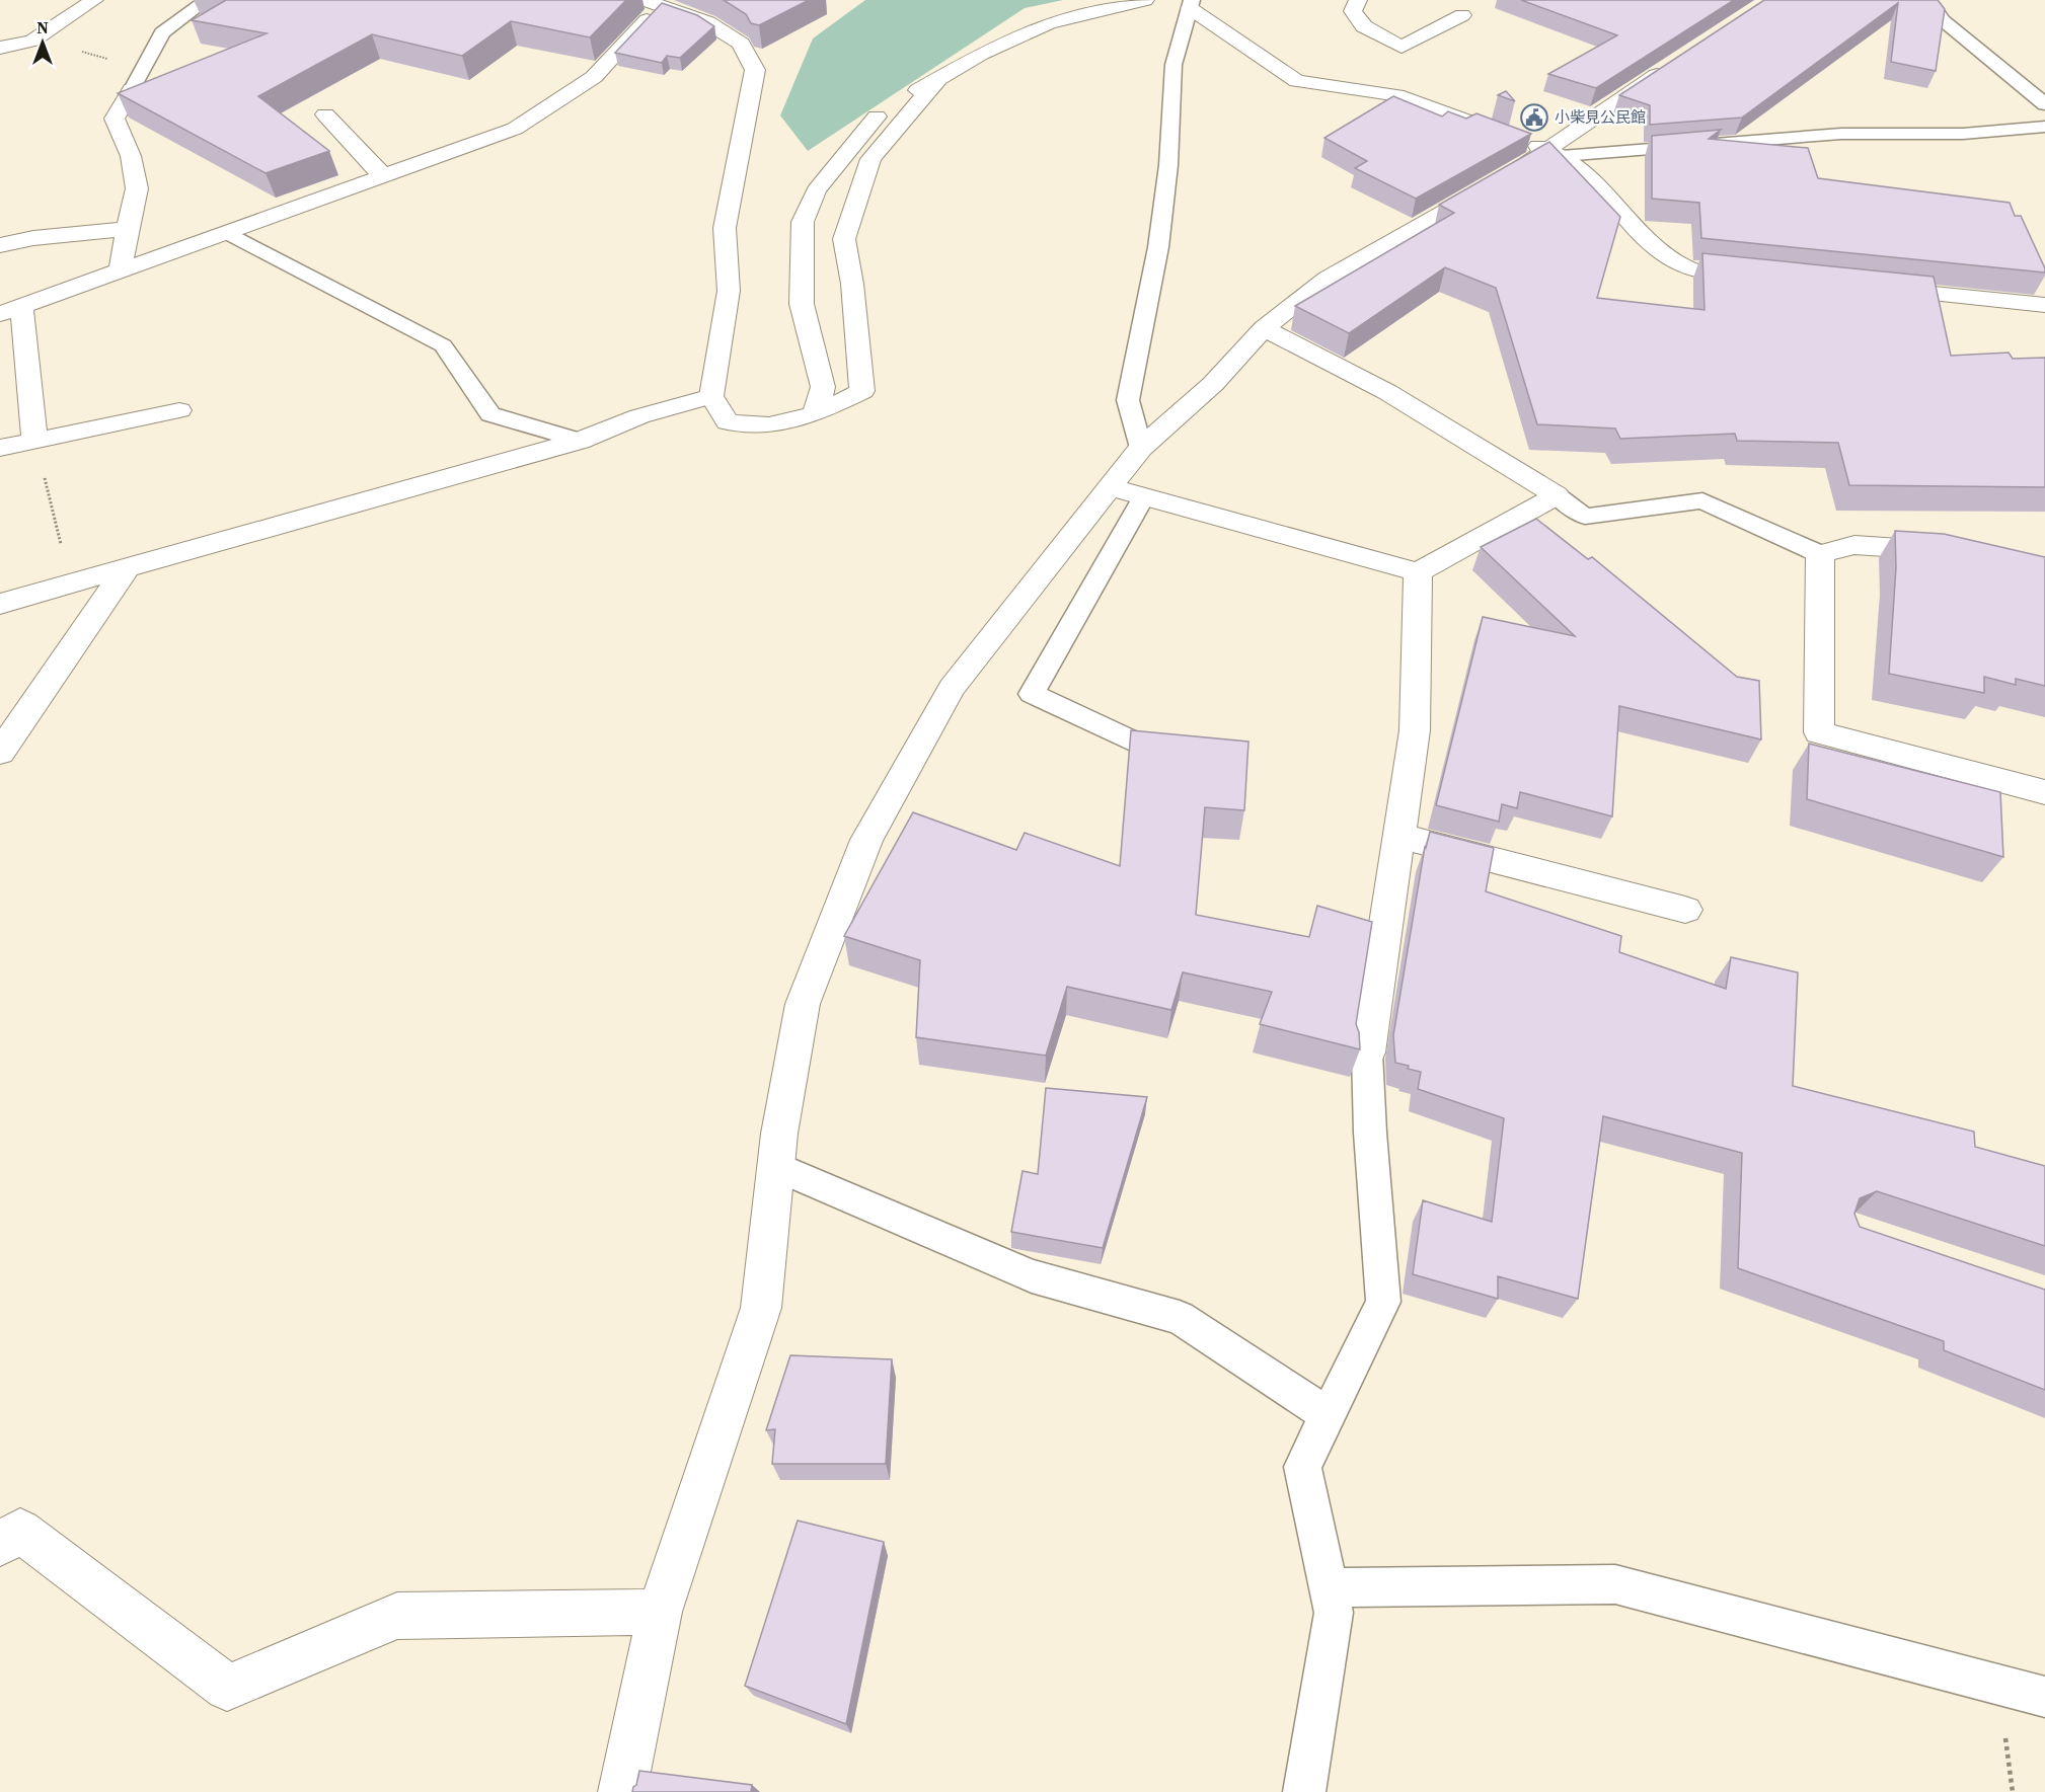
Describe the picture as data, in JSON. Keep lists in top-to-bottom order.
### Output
{
  "places": {
    "public building": ["小柴見公民館"]
  },
  "north": "top"
}
